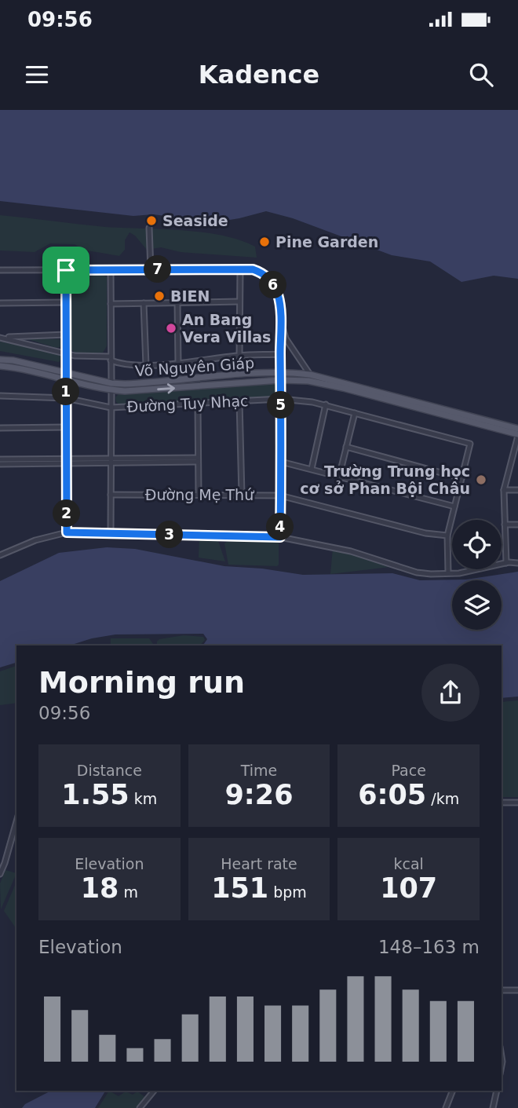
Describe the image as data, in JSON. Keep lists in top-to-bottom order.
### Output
{
  "streets": {
    "main road": ["Võ Nguyên Giáp"],
    "street": ["Đường Tuy Nhạc", "Đường Mẹ Thứ"]
  },
  "places": [
    "Seaside",
    "Pine Garden",
    "BIEN",
    "An Bang Vera Villas",
    "Trường Trung học cơ sở Phan Bội Châu"
  ],
  "page": {
    "status": "09:56",
    "header": "Kadence",
    "pins": [
      "7",
      "6",
      "1",
      "5",
      "2",
      "4",
      "3"
    ],
    "heading": ["Morning run", "09:56"],
    "stats": [
      ["Distance", "1.55 km"],
      ["Time", "9:26"],
      ["Pace", "6:05 /km"],
      ["Elevation", "18 m"],
      ["Heart rate", "151 bpm"],
      ["kcal", "107"]
    ],
    "chart": ["Elevation", "148–163 m"]
  }
}
